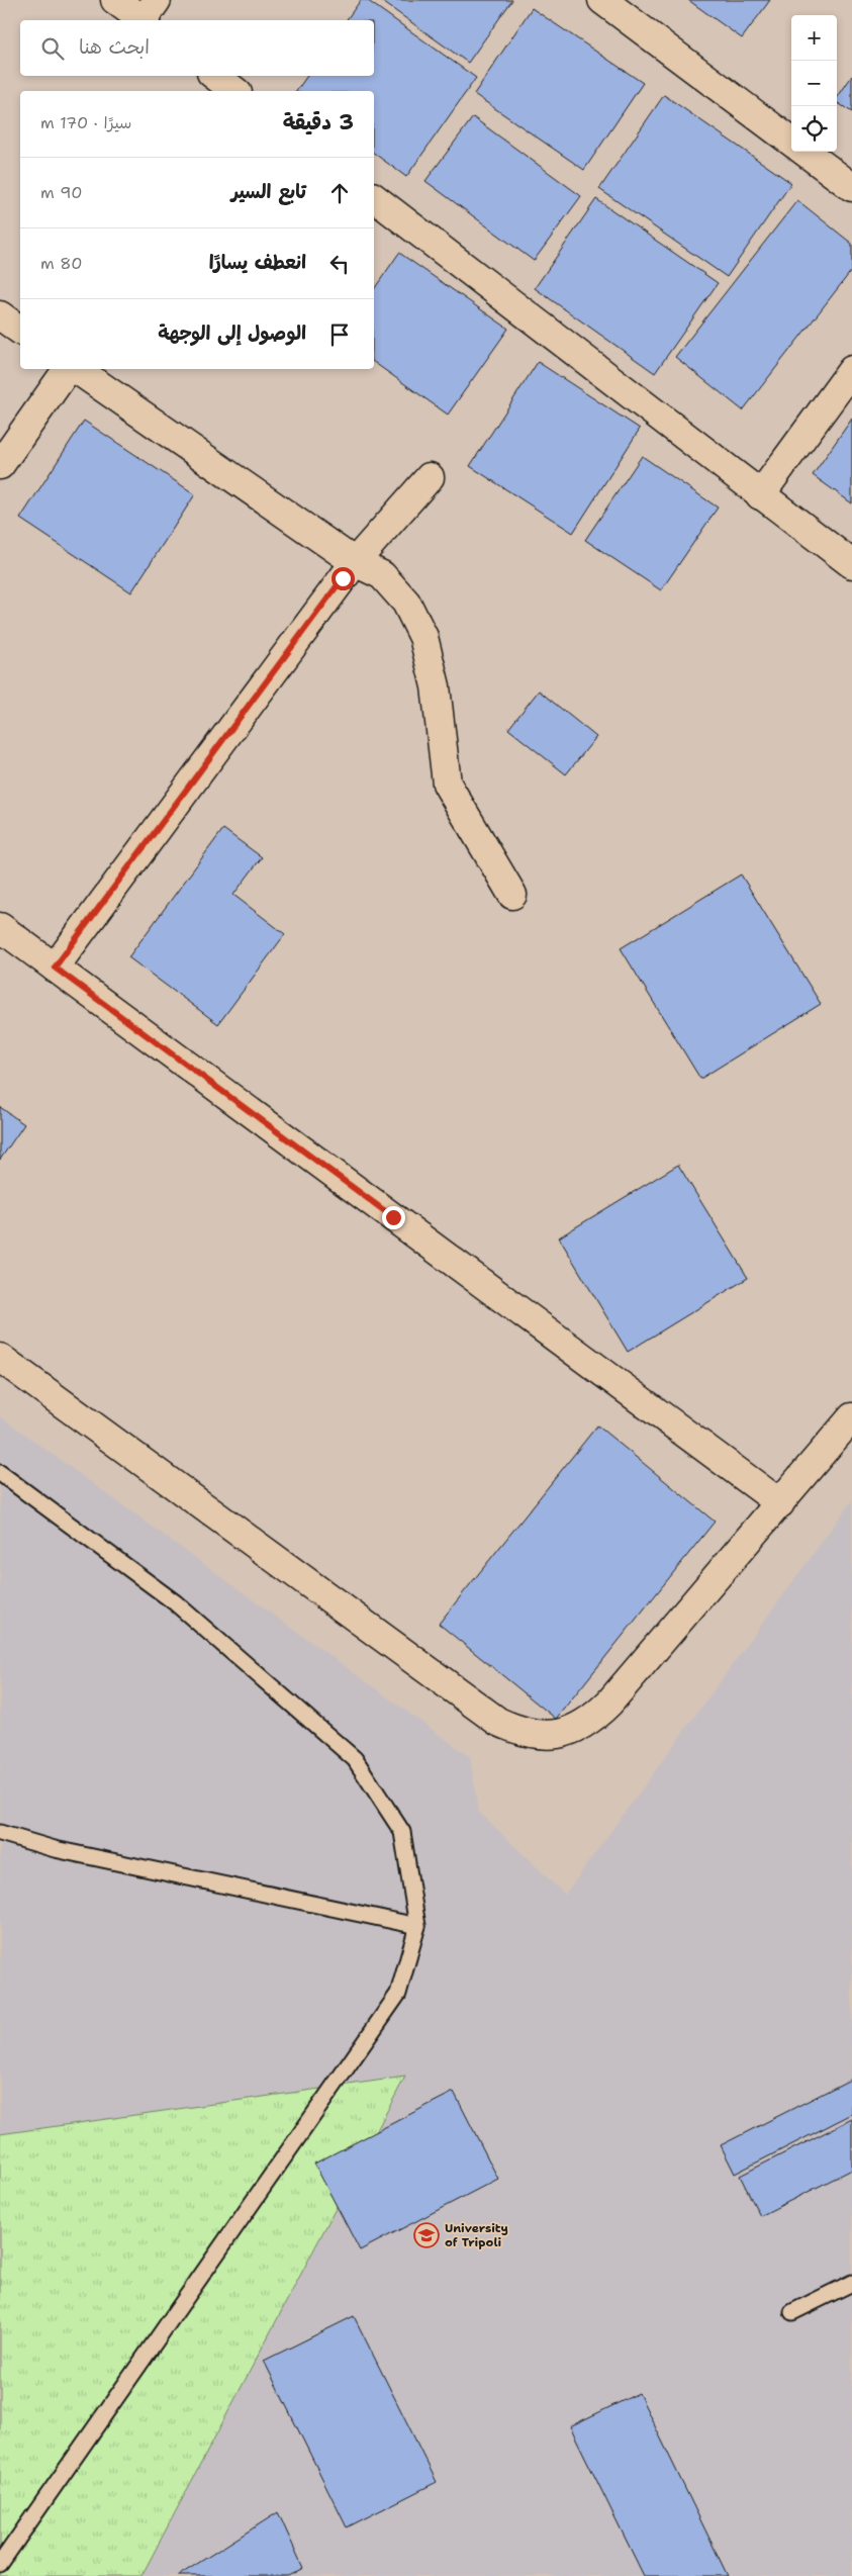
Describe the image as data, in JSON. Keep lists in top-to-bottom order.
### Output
{
  "places": {
    "school or university": ["University of Tripoli"]
  },
  "page": {
    "map_buttons": ["+", "−"],
    "search": "ابحث هنا",
    "heading": ["3 دقيقة", "سيرًا · 170 m"],
    "list": [
      ["تابع السير", "90 m"],
      ["انعطف يسارًا", "80 m"],
      "الوصول إلى الوجهة"
    ]
  }
}
